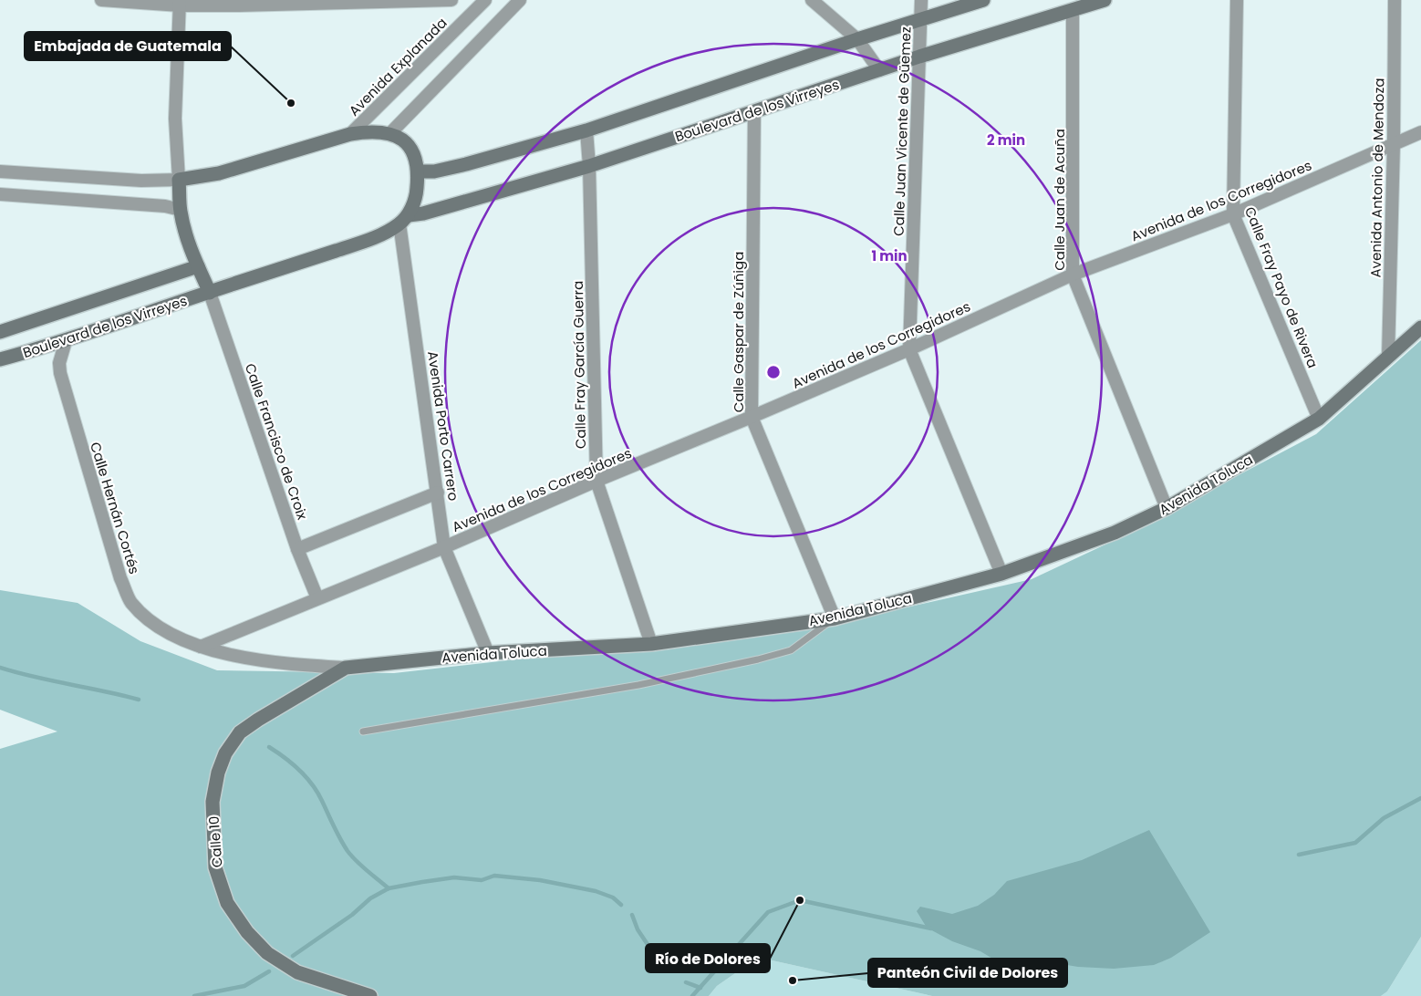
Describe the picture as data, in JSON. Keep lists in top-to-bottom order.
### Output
{
  "streets": {
    "street": [
      "Avenida Explanada",
      "Boulevard de los Virreyes",
      "Calle Juan Vicente de Güemez",
      "Avenida Antonio de Mendoza",
      "Calle Juan de Acuña",
      "Avenida de los Corregidores",
      "Calle Fray Payo de Rivera",
      "Calle Gaspar de Zúñiga",
      "Calle Fray García Guerra",
      "Avenida Porto Carrero",
      "Calle Francisco de Croix",
      "Avenida Toluca",
      "Calle Hernán Cortés",
      "Calle 10"
    ]
  },
  "crossings": [
    ["Boulevard de los Virreyes", "Calle Juan Vicente de Güemez"],
    ["Boulevard de los Virreyes", "Calle Juan de Acuña"],
    ["Boulevard de los Virreyes", "Calle Gaspar de Zúñiga"],
    ["Boulevard de los Virreyes", "Calle Fray García Guerra"],
    ["Boulevard de los Virreyes", "Avenida Porto Carrero"],
    ["Boulevard de los Virreyes", "Calle Francisco de Croix"],
    ["Boulevard de los Virreyes", "Calle Hernán Cortés"],
    ["Calle Juan Vicente de Güemez", "Avenida de los Corregidores"],
    ["Calle Juan Vicente de Güemez", "Avenida Toluca"],
    ["Avenida Antonio de Mendoza", "Avenida de los Corregidores"],
    ["Avenida Antonio de Mendoza", "Avenida Toluca"],
    ["Calle Juan de Acuña", "Avenida de los Corregidores"],
    ["Calle Juan de Acuña", "Avenida Toluca"],
    ["Avenida de los Corregidores", "Calle Fray Payo de Rivera"],
    ["Avenida de los Corregidores", "Calle Gaspar de Zúñiga"],
    ["Avenida de los Corregidores", "Calle Fray García Guerra"],
    ["Avenida de los Corregidores", "Avenida Porto Carrero"],
    ["Avenida de los Corregidores", "Calle Francisco de Croix"],
    ["Avenida de los Corregidores", "Avenida Toluca"],
    ["Avenida de los Corregidores", "Calle Hernán Cortés"],
    ["Calle Fray Payo de Rivera", "Avenida Toluca"],
    ["Calle Gaspar de Zúñiga", "Avenida Toluca"],
    ["Calle Fray García Guerra", "Avenida Toluca"],
    ["Avenida Porto Carrero", "Avenida Toluca"],
    ["Avenida Toluca", "Calle Hernán Cortés"],
    ["Avenida Toluca", "Calle 10"]
  ],
  "places": ["Embajada de Guatemala", "Río de Dolores", "Panteón Civil de Dolores"],
  "rings": ["2 min", "1 min"]
}
